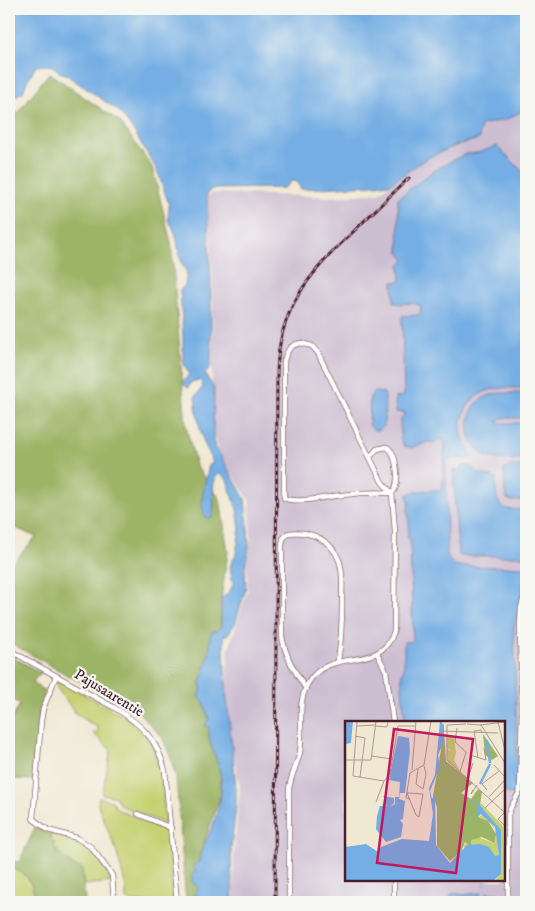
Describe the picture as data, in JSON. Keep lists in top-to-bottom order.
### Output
{
  "streets": {
    "street": ["Pajusaarentie"]
  }
}
